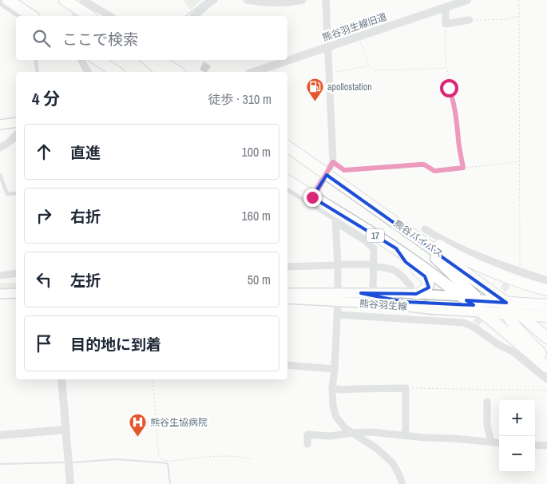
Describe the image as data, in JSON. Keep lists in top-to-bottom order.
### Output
{
  "streets": {
    "highway": ["17", "熊谷バイパス"],
    "main road": ["熊谷羽生線"],
    "street": ["熊谷羽生線旧道"]
  },
  "crossings": [
    ["17", "熊谷羽生線"]
  ],
  "places": {
    "fuel station": ["apollostation"],
    "hospital": ["熊谷生協病院"]
  },
  "page": {
    "search": "ここで検索",
    "heading": ["4 分", "徒歩 · 310 m"],
    "list": [
      ["直進", "100 m"],
      ["右折", "160 m"],
      ["左折", "50 m"],
      "目的地に到着"
    ],
    "map_buttons": ["+", "−"]
  }
}
